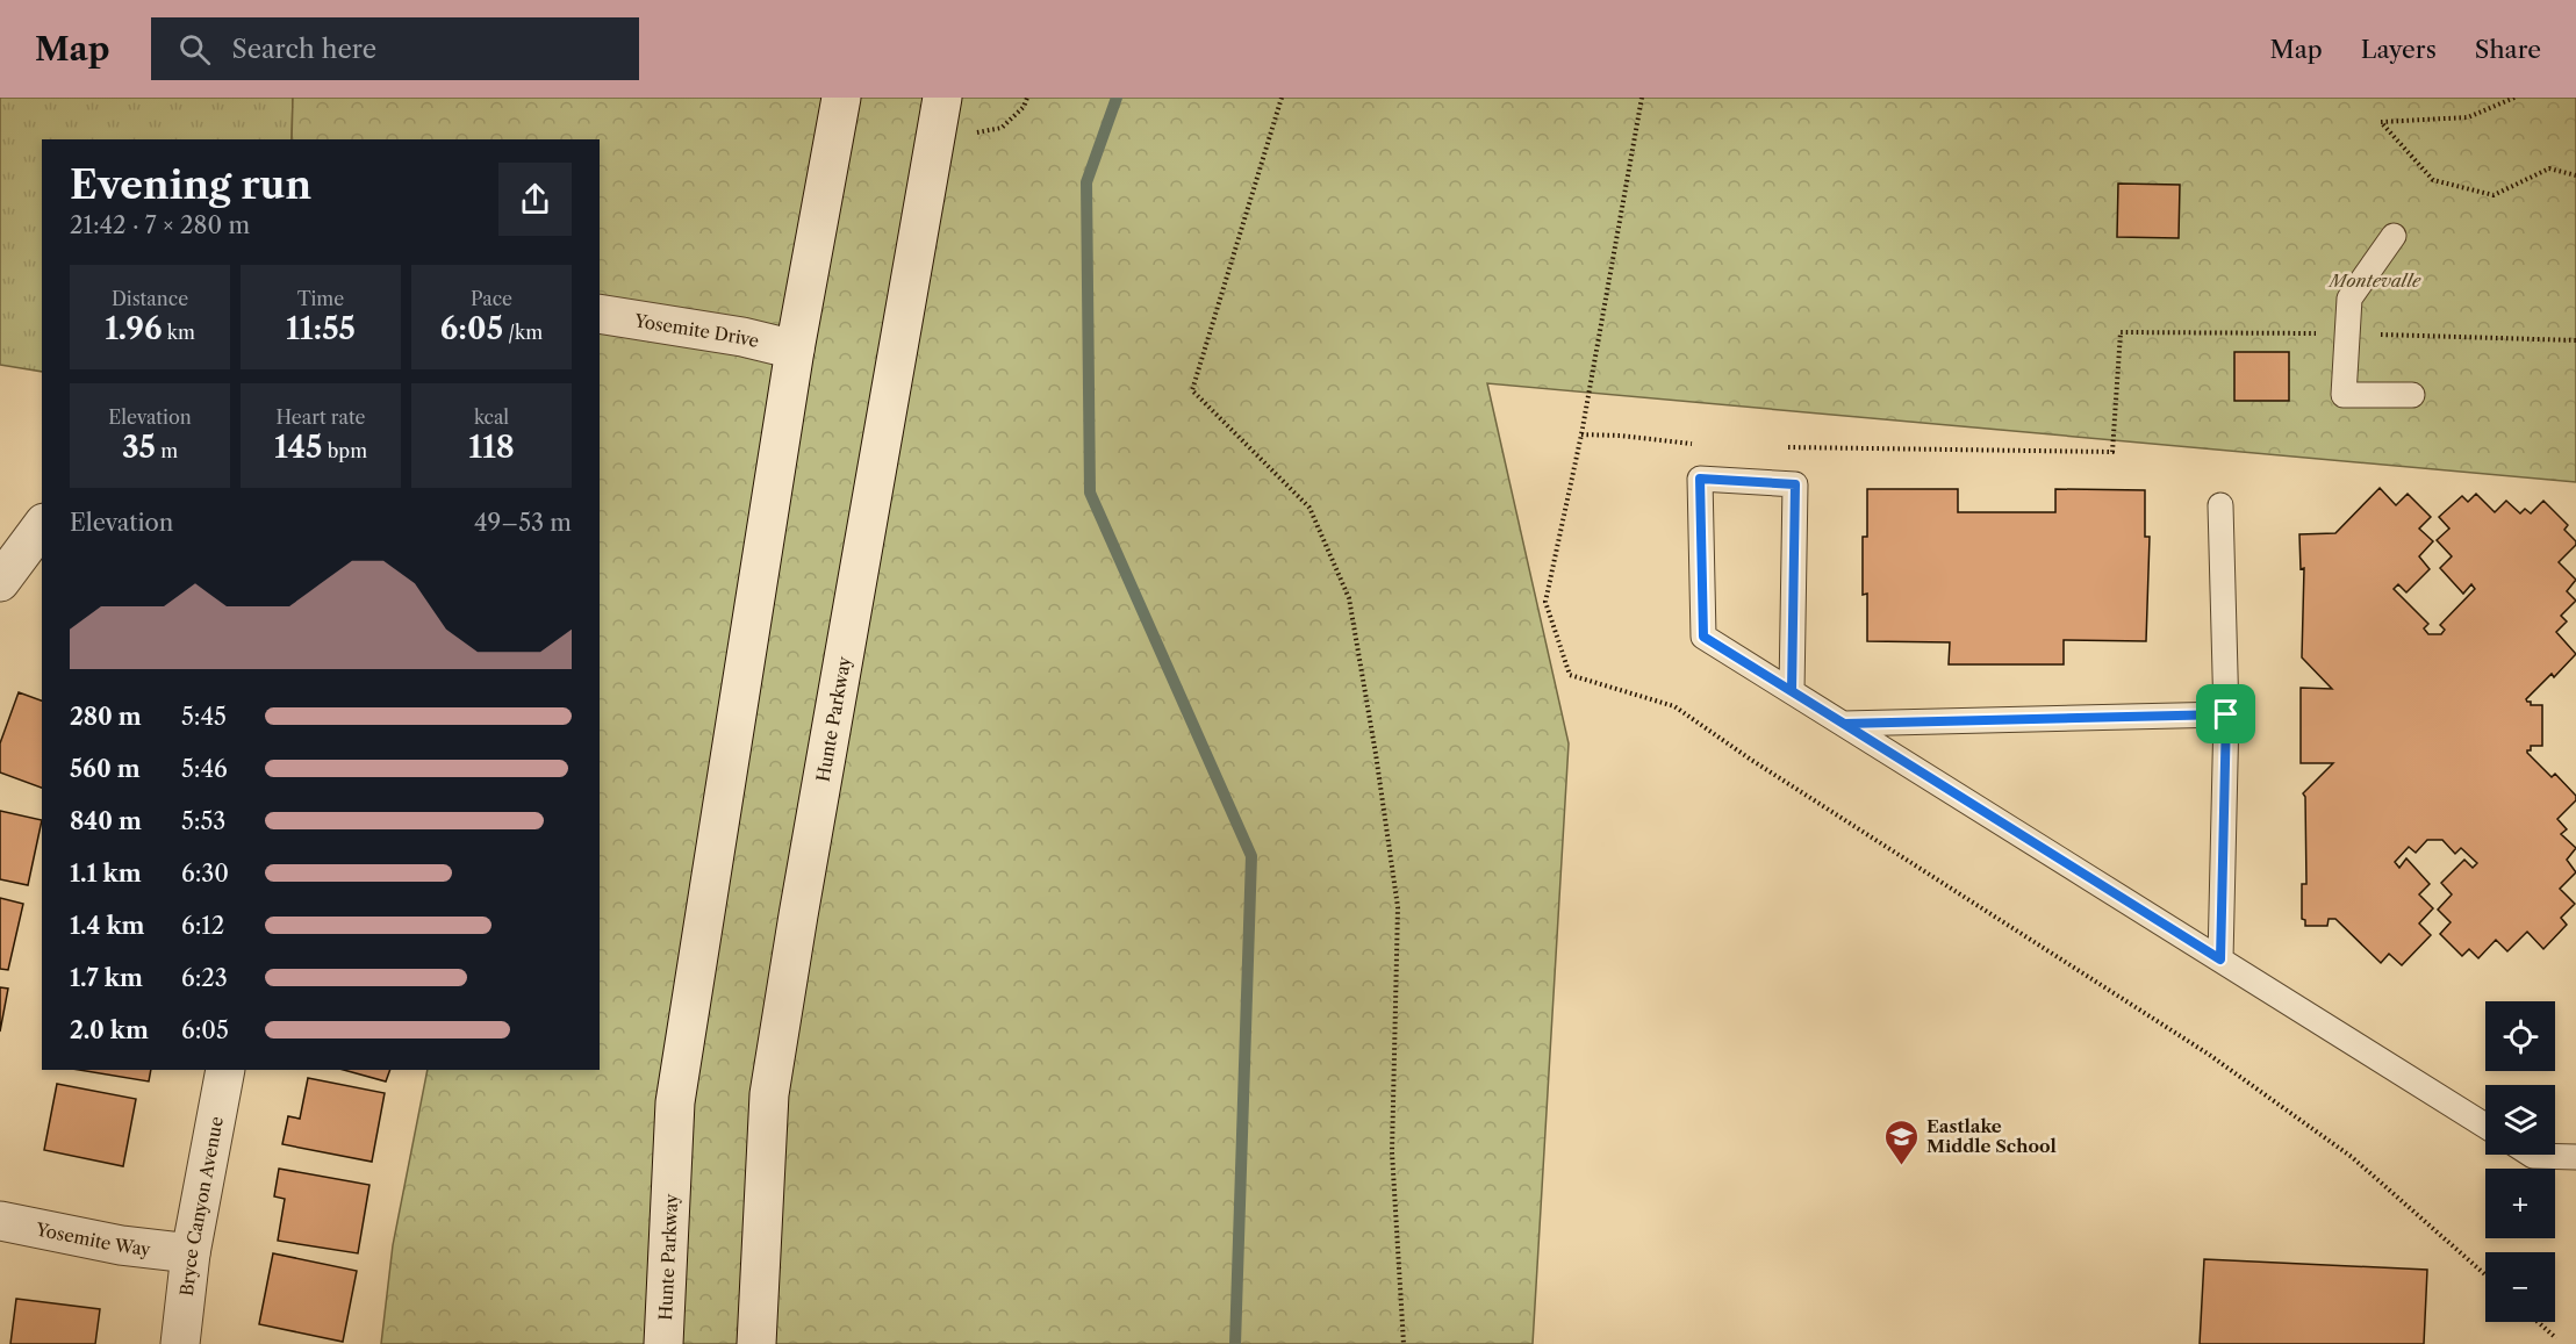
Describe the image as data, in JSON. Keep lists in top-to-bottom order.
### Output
{
  "streets": {
    "main road": [
      "Yosemite Drive",
      "Hunte Parkway",
      "Bryce Canyon Avenue",
      "Yosemite Way"
    ]
  },
  "crossings": [
    ["Yosemite Drive", "Hunte Parkway"],
    ["Bryce Canyon Avenue", "Yosemite Way"]
  ],
  "parks": ["Montevalle"],
  "places": {
    "school or university": ["Eastlake Middle School"]
  },
  "page": {
    "header": "Map",
    "search": "Search here",
    "nav": ["Map", "Layers", "Share"],
    "heading": ["Evening run", "21:42 · 7 × 280 m"],
    "stats": [
      ["Distance", "1.96 km"],
      ["Time", "11:55"],
      ["Pace", "6:05 /km"],
      ["Elevation", "35 m"],
      ["Heart rate", "145 bpm"],
      ["kcal", "118"]
    ],
    "chart": ["Elevation", "49–53 m"],
    "list": [
      {
        "name": "280 m",
        "note": "5:45"
      },
      {
        "name": "560 m",
        "note": "5:46"
      },
      {
        "name": "840 m",
        "note": "5:53"
      },
      {
        "name": "1.1 km",
        "note": "6:30"
      },
      {
        "name": "1.4 km",
        "note": "6:12"
      },
      {
        "name": "1.7 km",
        "note": "6:23"
      },
      {
        "name": "2.0 km",
        "note": "6:05"
      }
    ],
    "map_buttons": ["+", "−"]
  }
}
